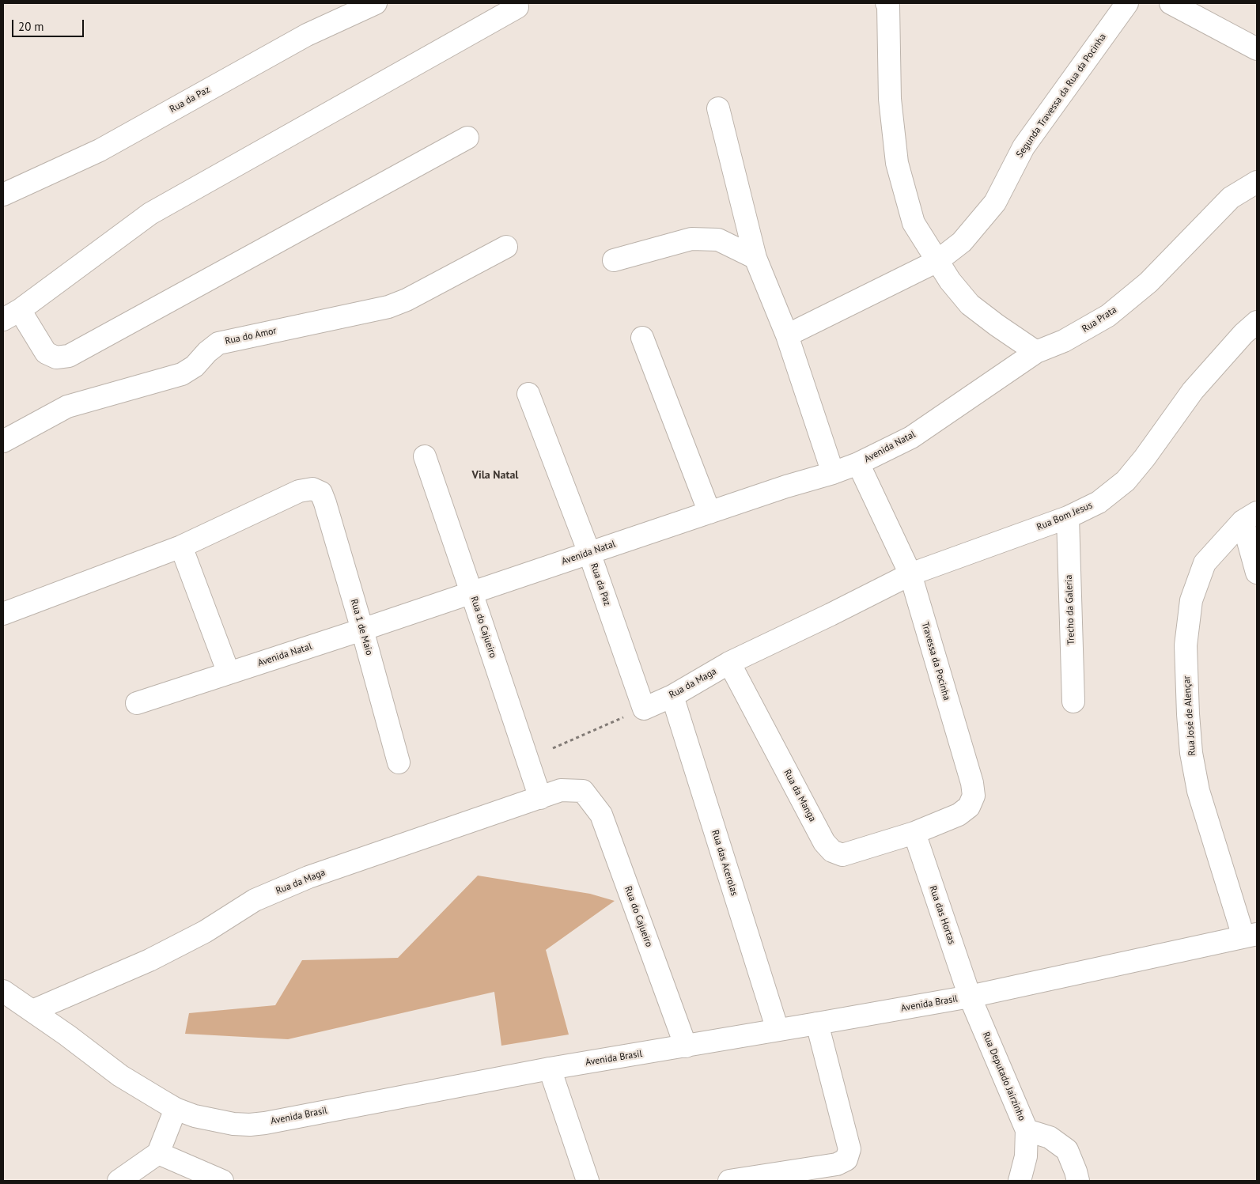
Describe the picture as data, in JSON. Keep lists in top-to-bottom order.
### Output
{
  "streets": {
    "street": [
      "Segunda Travessa da Rua da Pocinha",
      "Rua da Paz",
      "Rua Prata",
      "Rua do Amor",
      "Avenida Natal",
      "Rua Bom Jesus",
      "Trecho da Galeria",
      "Rua 1 de Maio",
      "Rua do Cajueiro",
      "Travessa da Pocinha",
      "Rua da Maga",
      "Rua José de Alençar",
      "Rua da Manga",
      "Rua das Acerolas",
      "Rua das Hortas",
      "Avenida Brasil",
      "Rua Deputado Jairzinho"
    ]
  },
  "crossings": [
    ["Rua da Paz", "Avenida Natal"],
    ["Rua da Paz", "Rua da Maga"],
    ["Rua Prata", "Avenida Natal"],
    ["Avenida Natal", "Rua 1 de Maio"],
    ["Avenida Natal", "Rua do Cajueiro"],
    ["Avenida Natal", "Travessa da Pocinha"],
    ["Rua Bom Jesus", "Trecho da Galeria"],
    ["Rua Bom Jesus", "Travessa da Pocinha"],
    ["Rua Bom Jesus", "Rua da Maga"],
    ["Rua do Cajueiro", "Rua da Maga"],
    ["Rua do Cajueiro", "Avenida Brasil"],
    ["Travessa da Pocinha", "Rua da Manga"],
    ["Travessa da Pocinha", "Rua das Hortas"],
    ["Rua da Maga", "Rua da Manga"],
    ["Rua da Maga", "Rua das Acerolas"],
    ["Rua da Maga", "Avenida Brasil"],
    ["Rua José de Alençar", "Avenida Brasil"],
    ["Rua da Manga", "Rua das Hortas"],
    ["Rua das Acerolas", "Avenida Brasil"],
    ["Rua das Hortas", "Avenida Brasil"],
    ["Rua das Hortas", "Rua Deputado Jairzinho"],
    ["Avenida Brasil", "Rua Deputado Jairzinho"]
  ],
  "districts": ["Vila Natal"],
  "scale_bar": "20 m"
}
